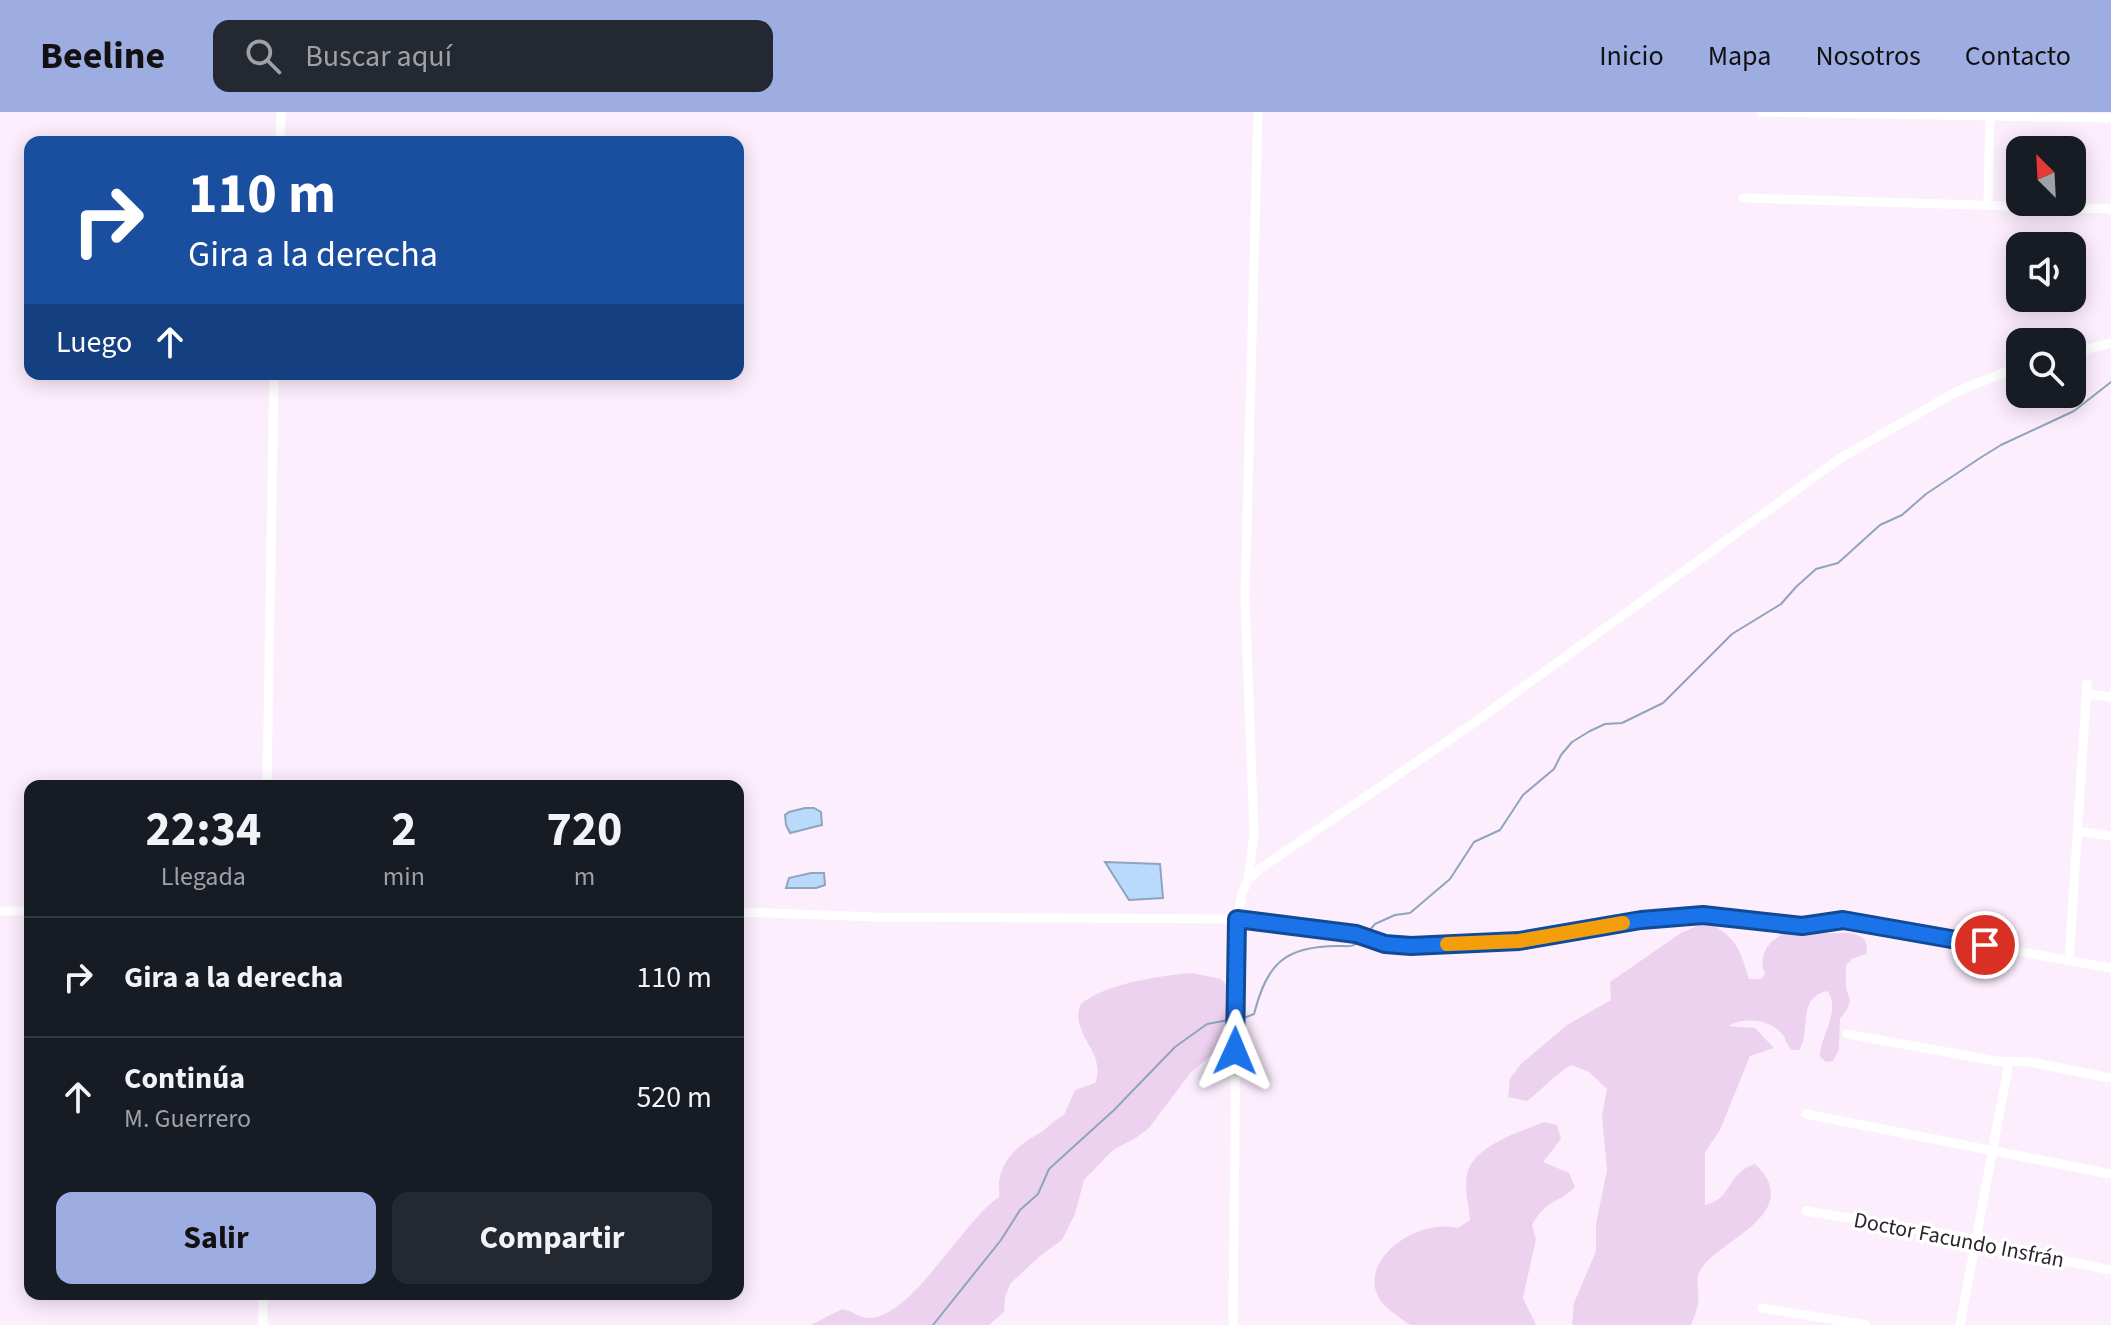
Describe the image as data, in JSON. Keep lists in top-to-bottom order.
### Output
{
  "streets": {
    "street": ["Doctor Facundo Insfrán"]
  },
  "north": "top left",
  "page": {
    "header": "Beeline",
    "search": "Buscar aquí",
    "nav": [
      "Inicio",
      "Mapa",
      "Nosotros",
      "Contacto"
    ],
    "turn": ["110 m", "Gira a la derecha"],
    "then": "Luego",
    "eta": [
      "22:34",
      "Llegada",
      "2",
      "min",
      "720",
      "m"
    ],
    "list": [
      {
        "name": "Gira a la derecha",
        "value": "110 m"
      },
      {
        "name": "Continúa",
        "note": "M. Guerrero",
        "value": "520 m"
      }
    ],
    "buttons": ["Salir", "Compartir"]
  }
}
